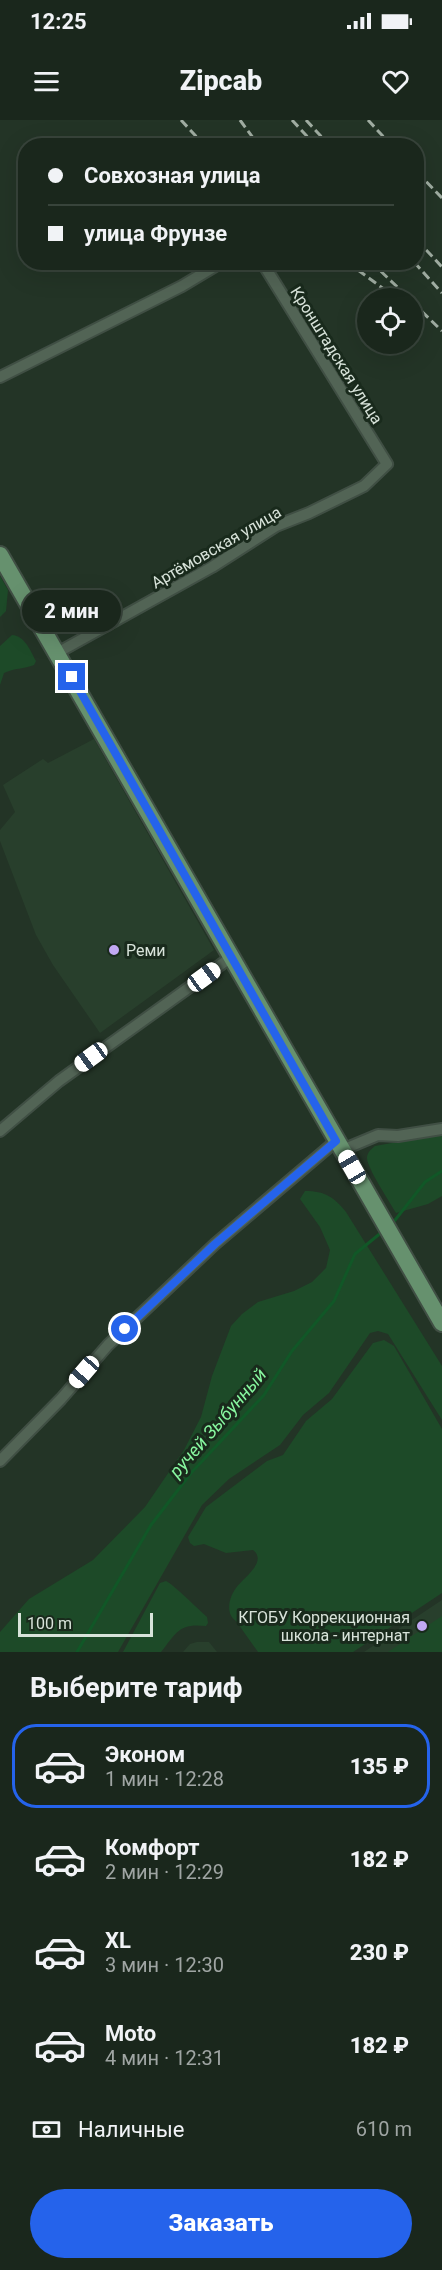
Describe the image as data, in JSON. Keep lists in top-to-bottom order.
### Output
{
  "streets": {
    "street": ["Кронштадская улица", "Артёмовская улица"]
  },
  "crossings": [
    ["Кронштадская улица", "Артёмовская улица"]
  ],
  "water": ["ручей Зыбунный"],
  "places": ["Реми", "КГОБУ Коррекционная школа - интернат"],
  "scale_bar": "100 m",
  "page": {
    "status": "12:25",
    "header": "Zipcab",
    "banner": ["Совхозная улица", "улица Фрунзе"],
    "bubble": "2 мин",
    "scale": "100 m",
    "heading": "Выберите тариф",
    "list": [
      {
        "name": "Эконом",
        "note": "1 мин · 12:28",
        "value": "135 ₽"
      },
      {
        "name": "Комфорт",
        "note": "2 мин · 12:29",
        "value": "182 ₽"
      },
      {
        "name": "XL",
        "note": "3 мин · 12:30",
        "value": "230 ₽"
      },
      {
        "name": "Moto",
        "note": "4 мин · 12:31",
        "value": "182 ₽"
      }
    ],
    "pay": ["Наличные", "610 m"],
    "buttons": "Заказать"
  }
}
